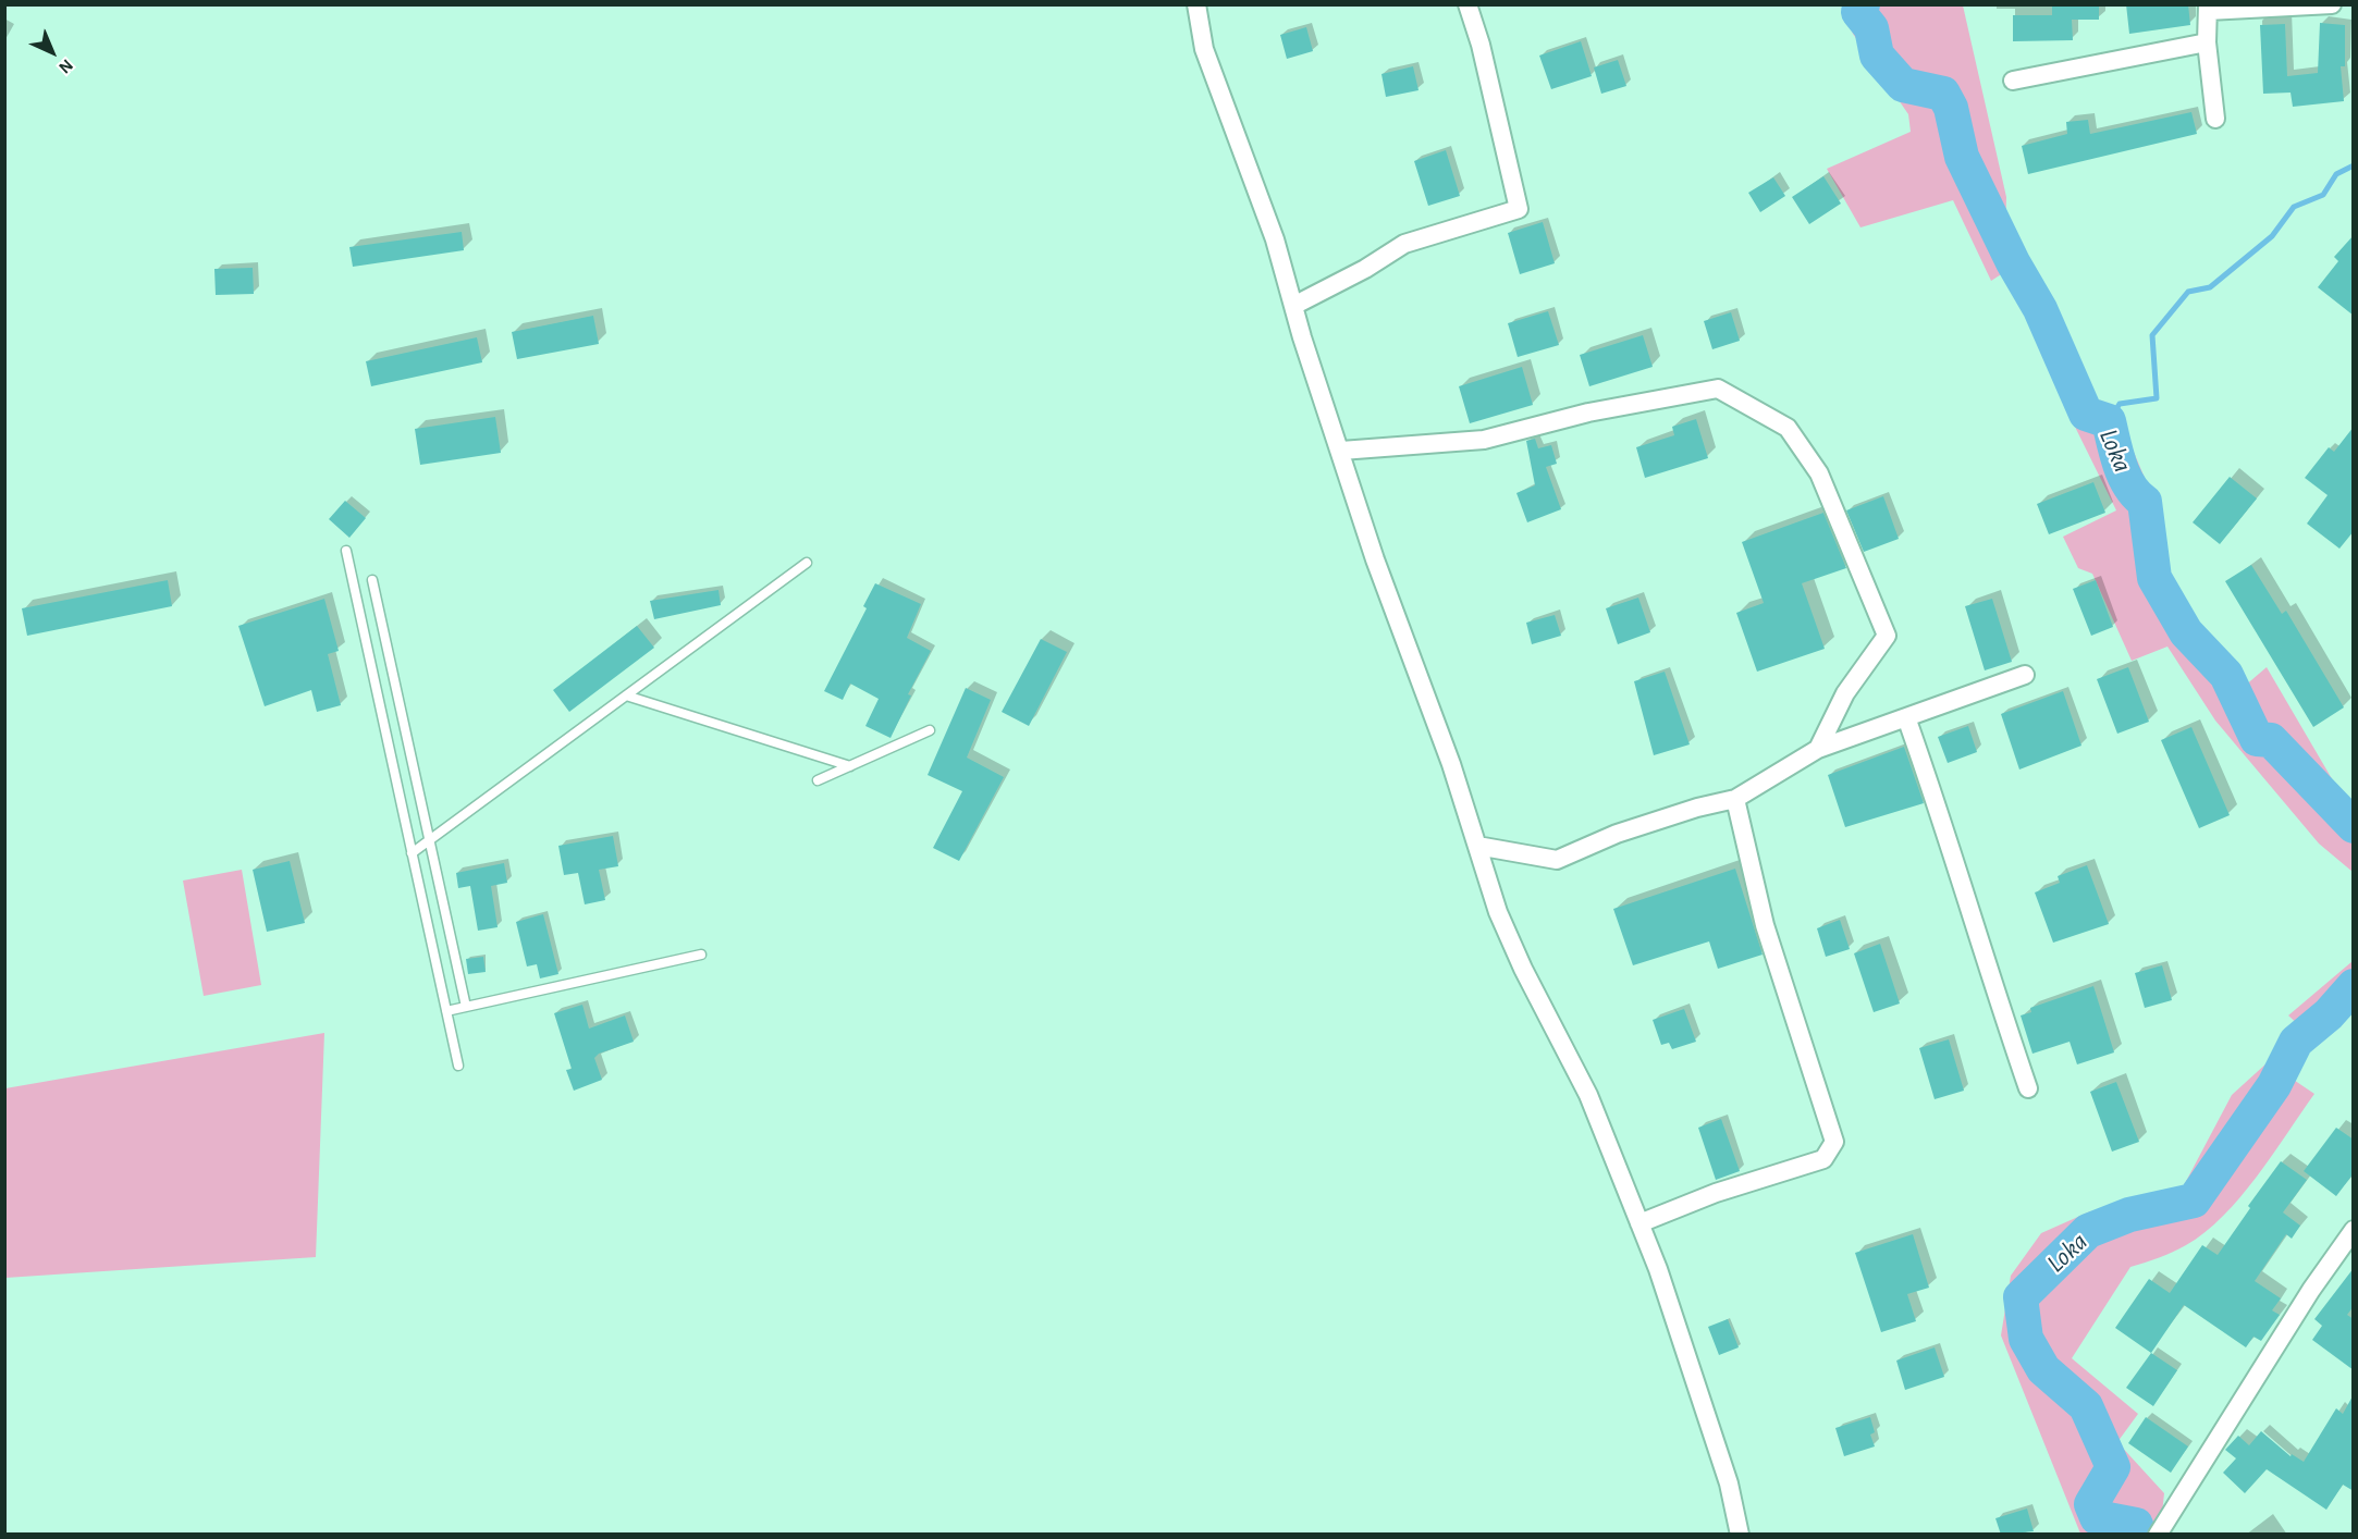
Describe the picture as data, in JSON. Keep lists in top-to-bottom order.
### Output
{
  "water": ["Loka"],
  "north": "bottom right"
}
